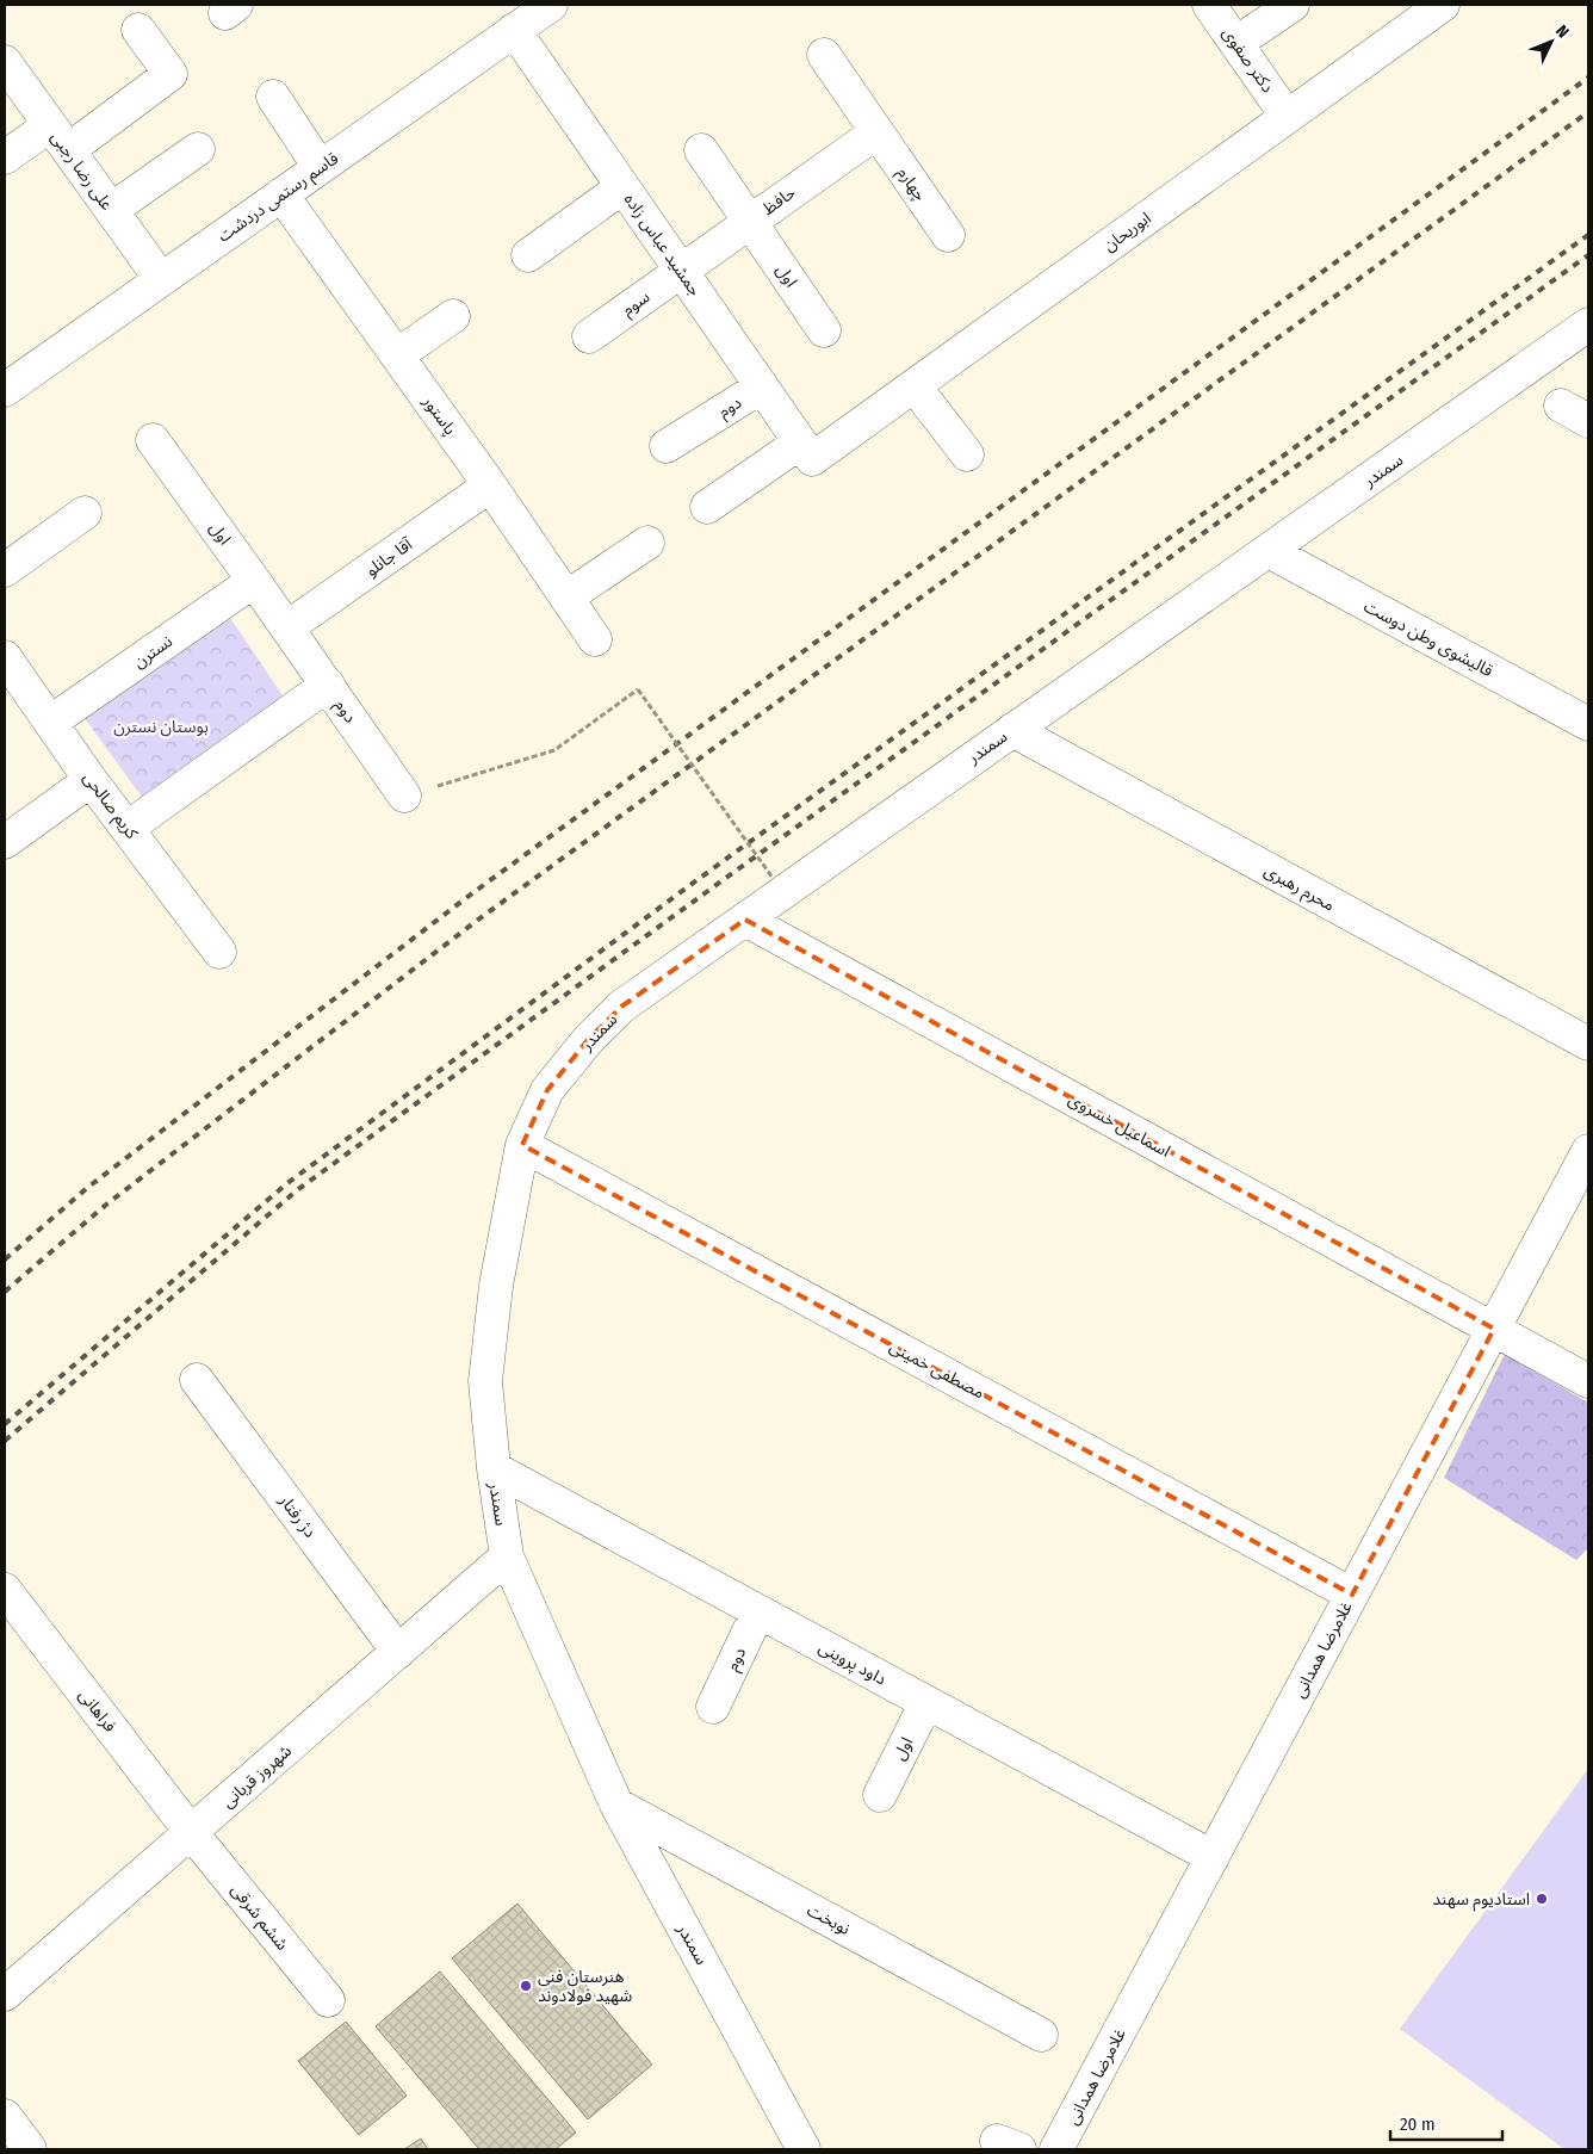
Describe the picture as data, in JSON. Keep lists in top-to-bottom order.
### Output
{
  "streets": {
    "street": [
      "دکتر صفوی",
      "علی رضا رجبی",
      "چهارم",
      "قاسم رستمی دردشت",
      "حافظ",
      "ابوریحان",
      "جمشید عباس زاده",
      "اول",
      "سوم",
      "دوم",
      "پاستور",
      "سمندر",
      "آقا جانلو",
      "قالیشوی وطن دوست",
      "نسترن",
      "کریم صالحی",
      "محرم رهبری",
      "اسماعیل خسروی",
      "مصطفی خمینی",
      "دژ رفتار",
      "غلامرضا همدانی",
      "داود پروینی",
      "فراهانی",
      "شهروز قربانی",
      "ششم شرقی",
      "نوبخت"
    ]
  },
  "crossings": [
    ["دکتر صفوی", "ابوریحان"],
    ["علی رضا رجبی", "قاسم رستمی دردشت"],
    ["چهارم", "حافظ"],
    ["قاسم رستمی دردشت", "جمشید عباس زاده"],
    ["قاسم رستمی دردشت", "پاستور"],
    ["حافظ", "جمشید عباس زاده"],
    ["حافظ", "اول"],
    ["حافظ", "سوم"],
    ["ابوریحان", "جمشید عباس زاده"],
    ["جمشید عباس زاده", "سوم"],
    ["جمشید عباس زاده", "دوم"],
    ["اول", "دوم"],
    ["اول", "آقا جانلو"],
    ["اول", "نسترن"],
    ["اول", "داود پروینی"],
    ["دوم", "آقا جانلو"],
    ["دوم", "داود پروینی"],
    ["پاستور", "آقا جانلو"],
    ["سمندر", "قالیشوی وطن دوست"],
    ["سمندر", "محرم رهبری"],
    ["سمندر", "اسماعیل خسروی"],
    ["سمندر", "مصطفی خمینی"],
    ["سمندر", "داود پروینی"],
    ["سمندر", "شهروز قربانی"],
    ["سمندر", "نوبخت"],
    ["نسترن", "کریم صالحی"],
    ["اسماعیل خسروی", "غلامرضا همدانی"],
    ["مصطفی خمینی", "غلامرضا همدانی"],
    ["دژ رفتار", "شهروز قربانی"],
    ["غلامرضا همدانی", "داود پروینی"],
    ["فراهانی", "شهروز قربانی"],
    ["فراهانی", "ششم شرقی"],
    ["شهروز قربانی", "ششم شرقی"]
  ],
  "parks": ["بوستان نسترن"],
  "places": ["استادیوم سهند", "هنرستان فنی شهید فولادوند"],
  "scale_bar": "20 m",
  "north": "top right"
}
